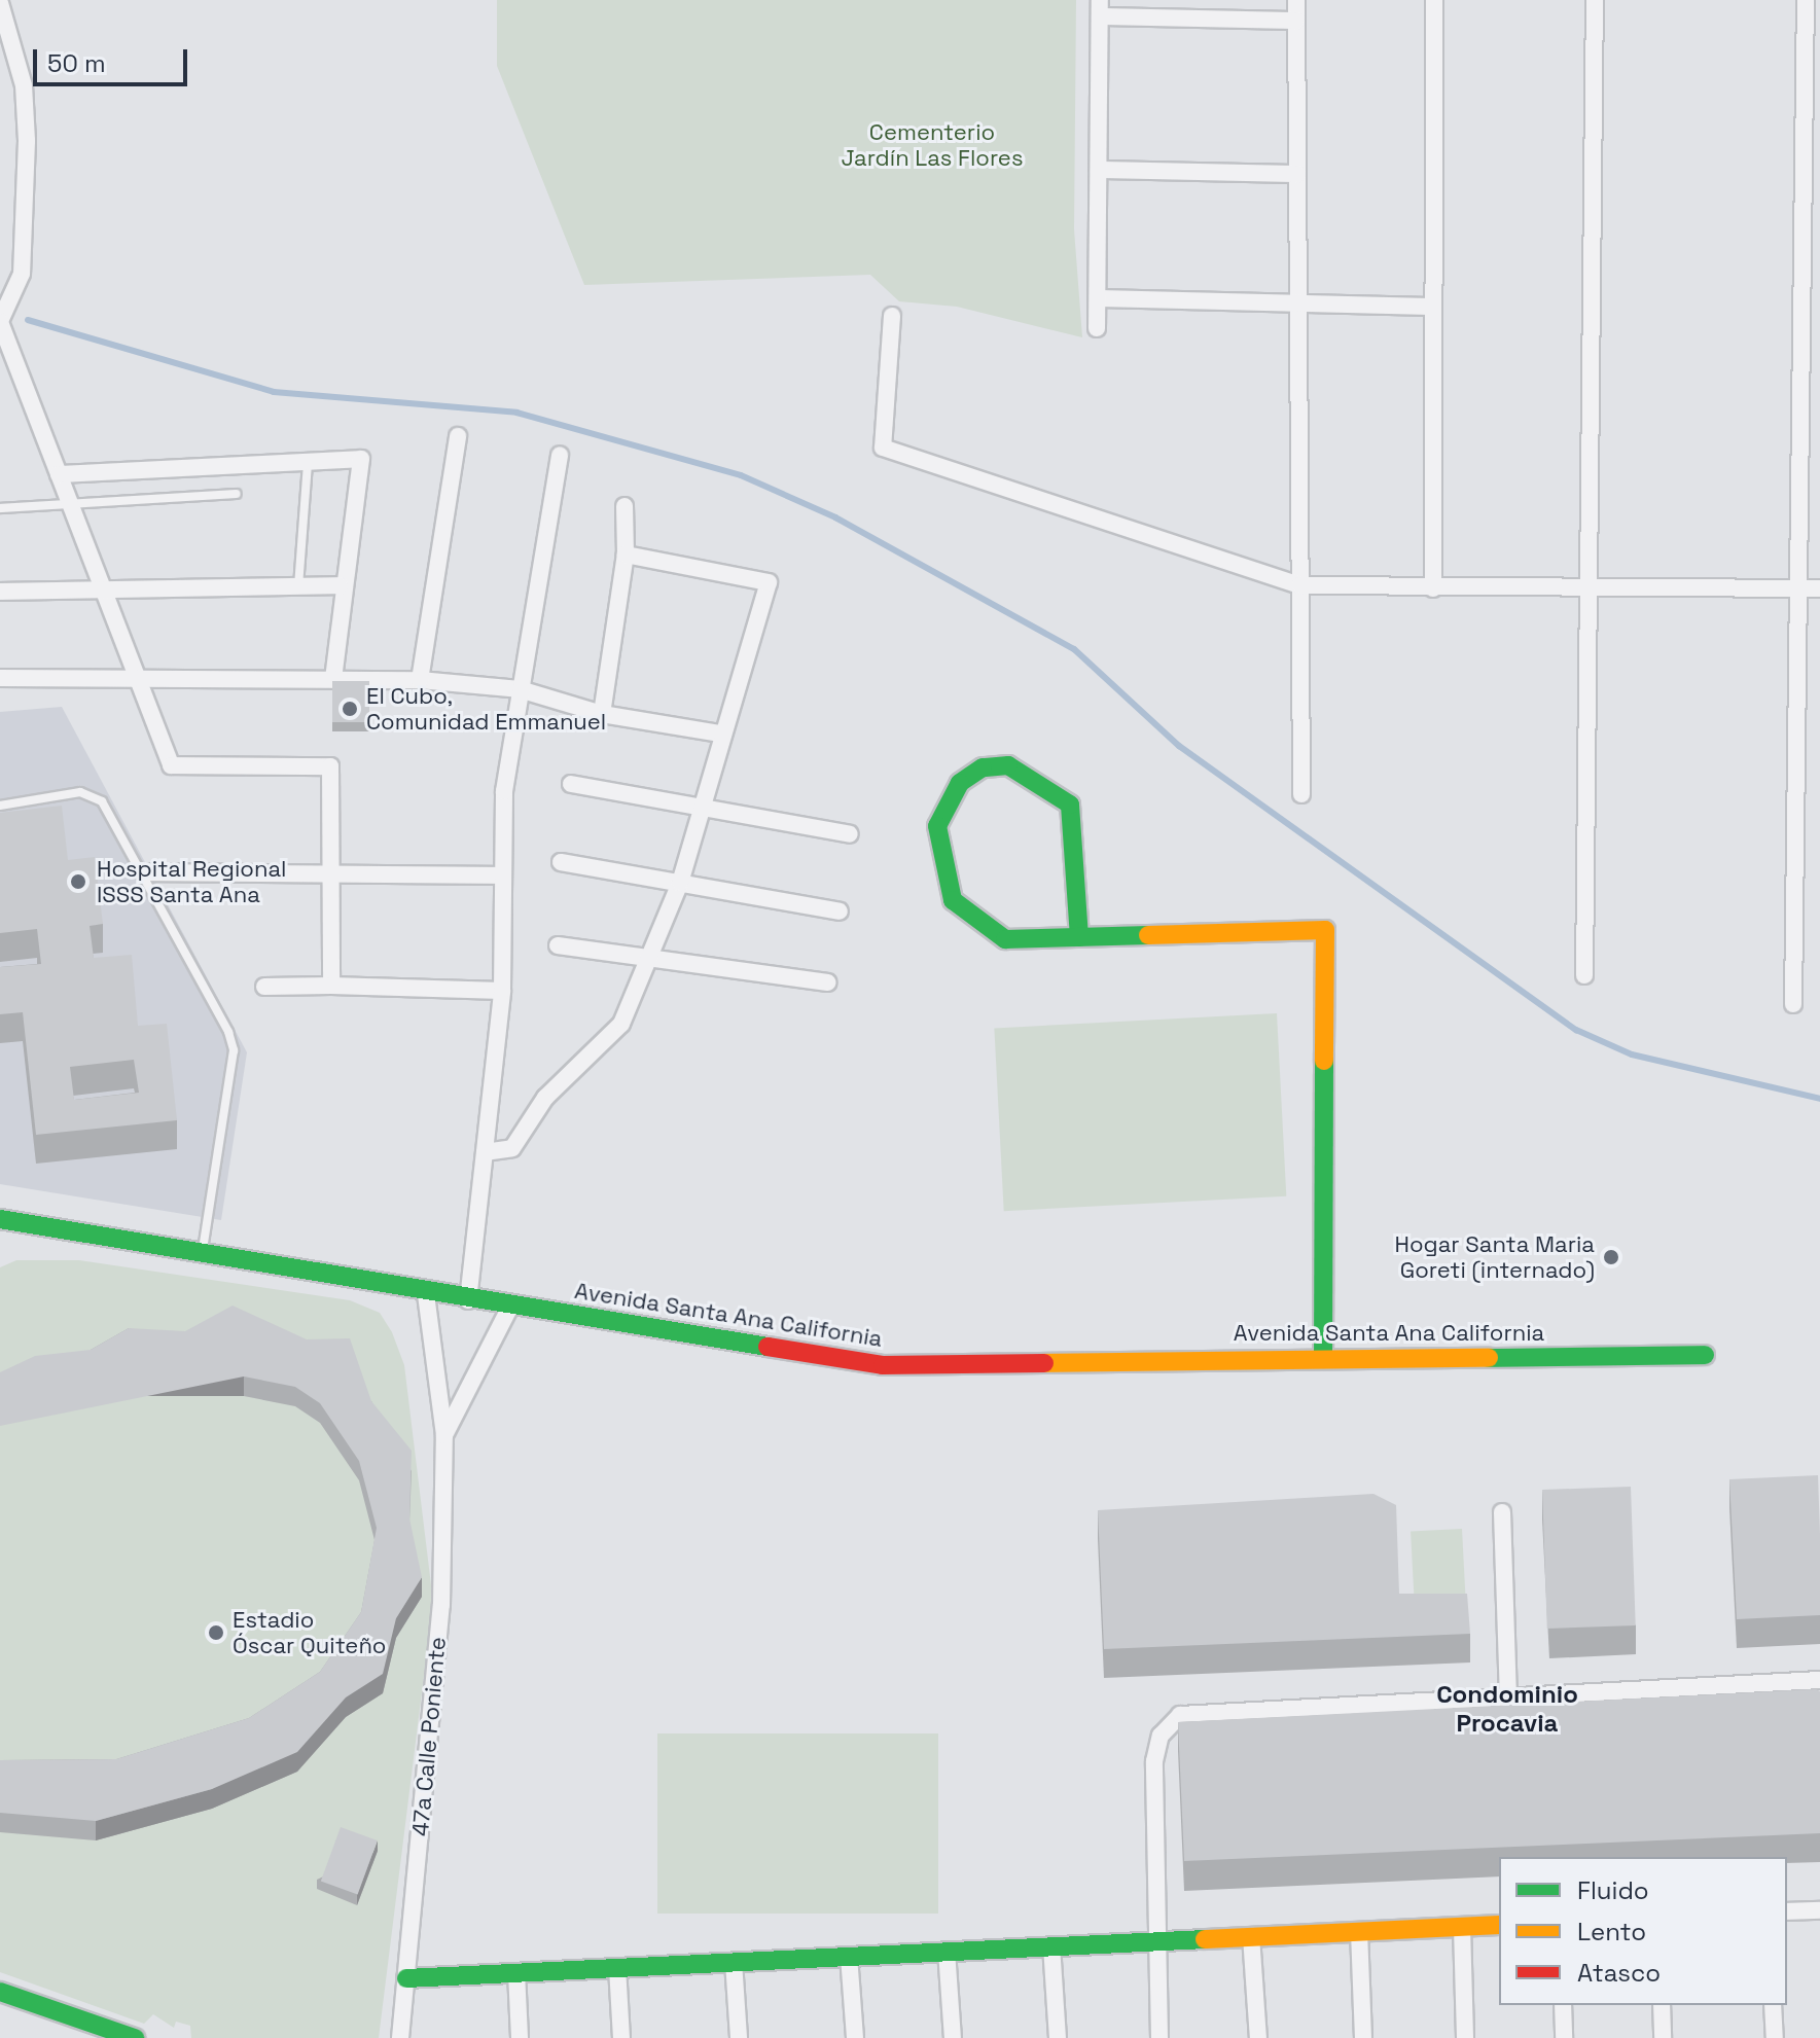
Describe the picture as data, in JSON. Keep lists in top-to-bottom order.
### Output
{
  "streets": {
    "street": ["Avenida Santa Ana California", "47a Calle Poniente"]
  },
  "crossings": [
    ["Avenida Santa Ana California", "47a Calle Poniente"]
  ],
  "districts": ["Condominio Procavia"],
  "parks": ["Cementerio Jardín Las Flores"],
  "places": [
    "El Cubo, Comunidad Emmanuel",
    "Hospital Regional ISSS Santa Ana",
    "Hogar Santa Maria Goreti (internado)",
    "Estadio Óscar Quiteño"
  ],
  "legend": ["Fluido", "Lento", "Atasco"],
  "scale_bar": "50 m"
}
